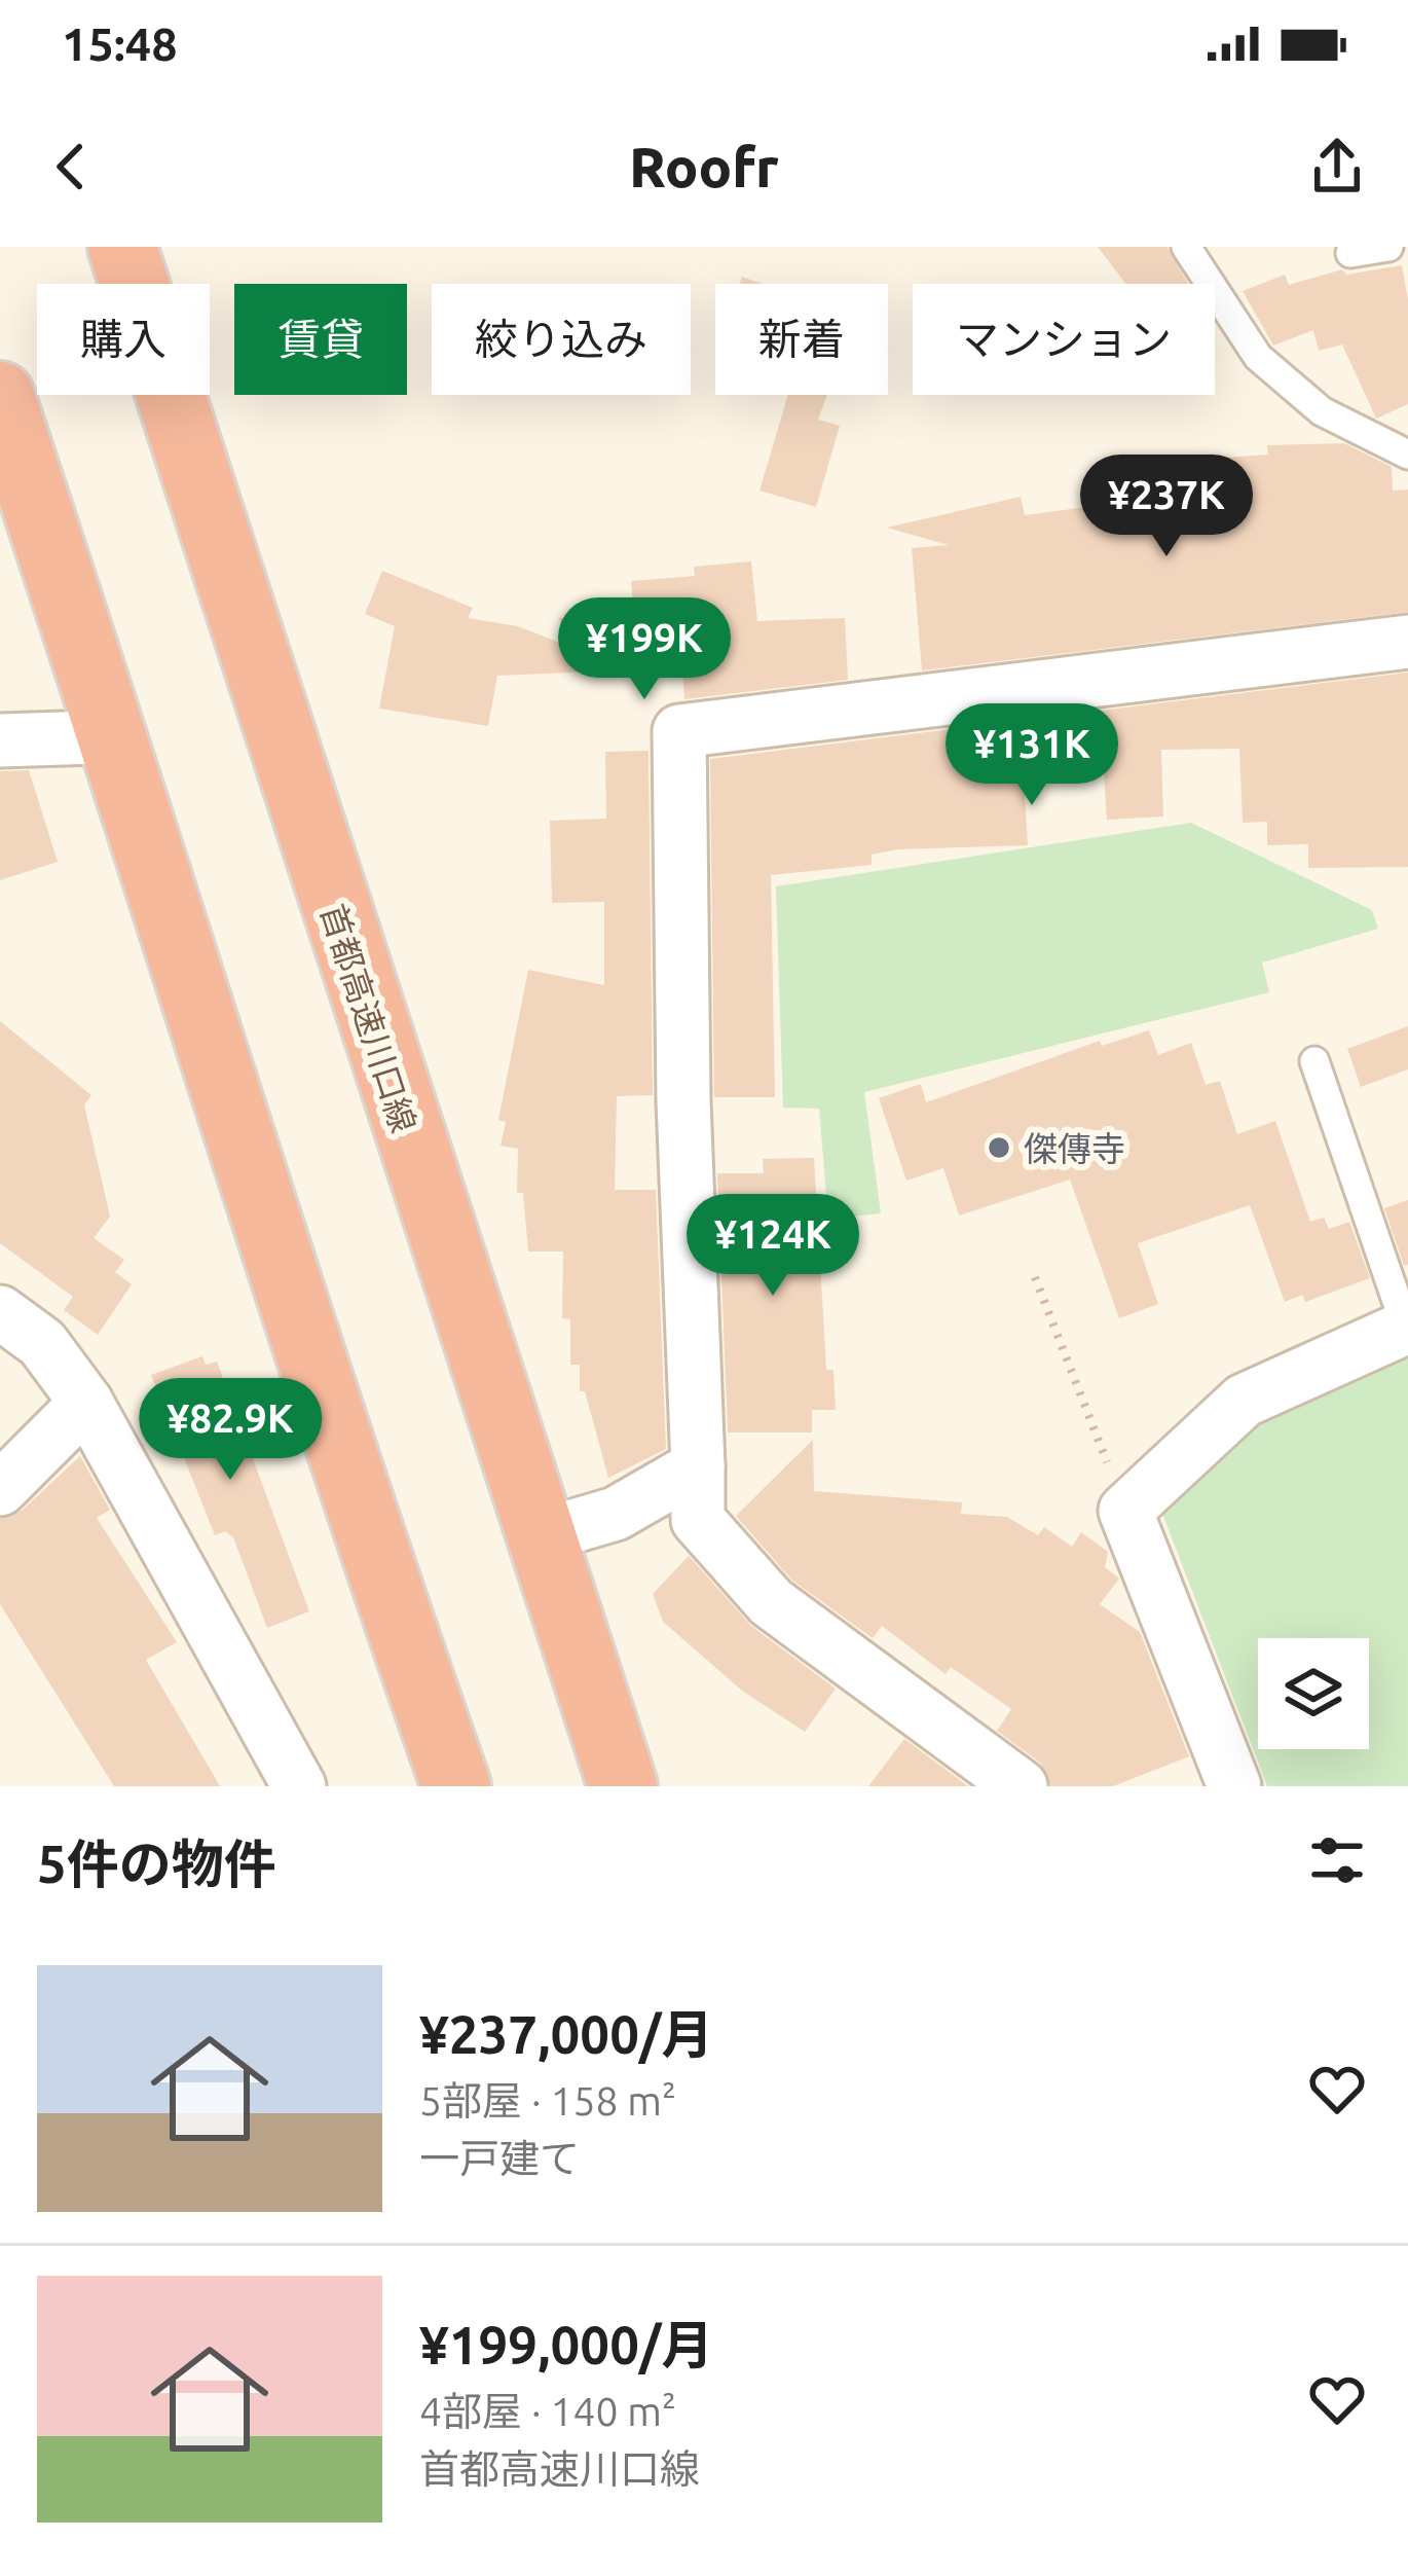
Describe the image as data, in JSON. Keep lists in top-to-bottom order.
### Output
{
  "streets": {
    "highway": ["首都高速川口線"]
  },
  "places": ["傑傳寺"],
  "page": {
    "status": "15:48",
    "header": "Roofr",
    "chip": [
      "購入",
      "賃貸",
      "絞り込み",
      "新着",
      "マンション"
    ],
    "price": [
      "¥237K",
      "¥199K",
      "¥131K",
      "¥124K",
      "¥82.9K"
    ],
    "heading": "5件の物件",
    "list": [
      {
        "name": "¥237,000/月",
        "note": "5部屋 · 158 m² · 一戸建て"
      },
      {
        "name": "¥199,000/月",
        "note": "4部屋 · 140 m² · 首都高速川口線"
      }
    ]
  }
}
